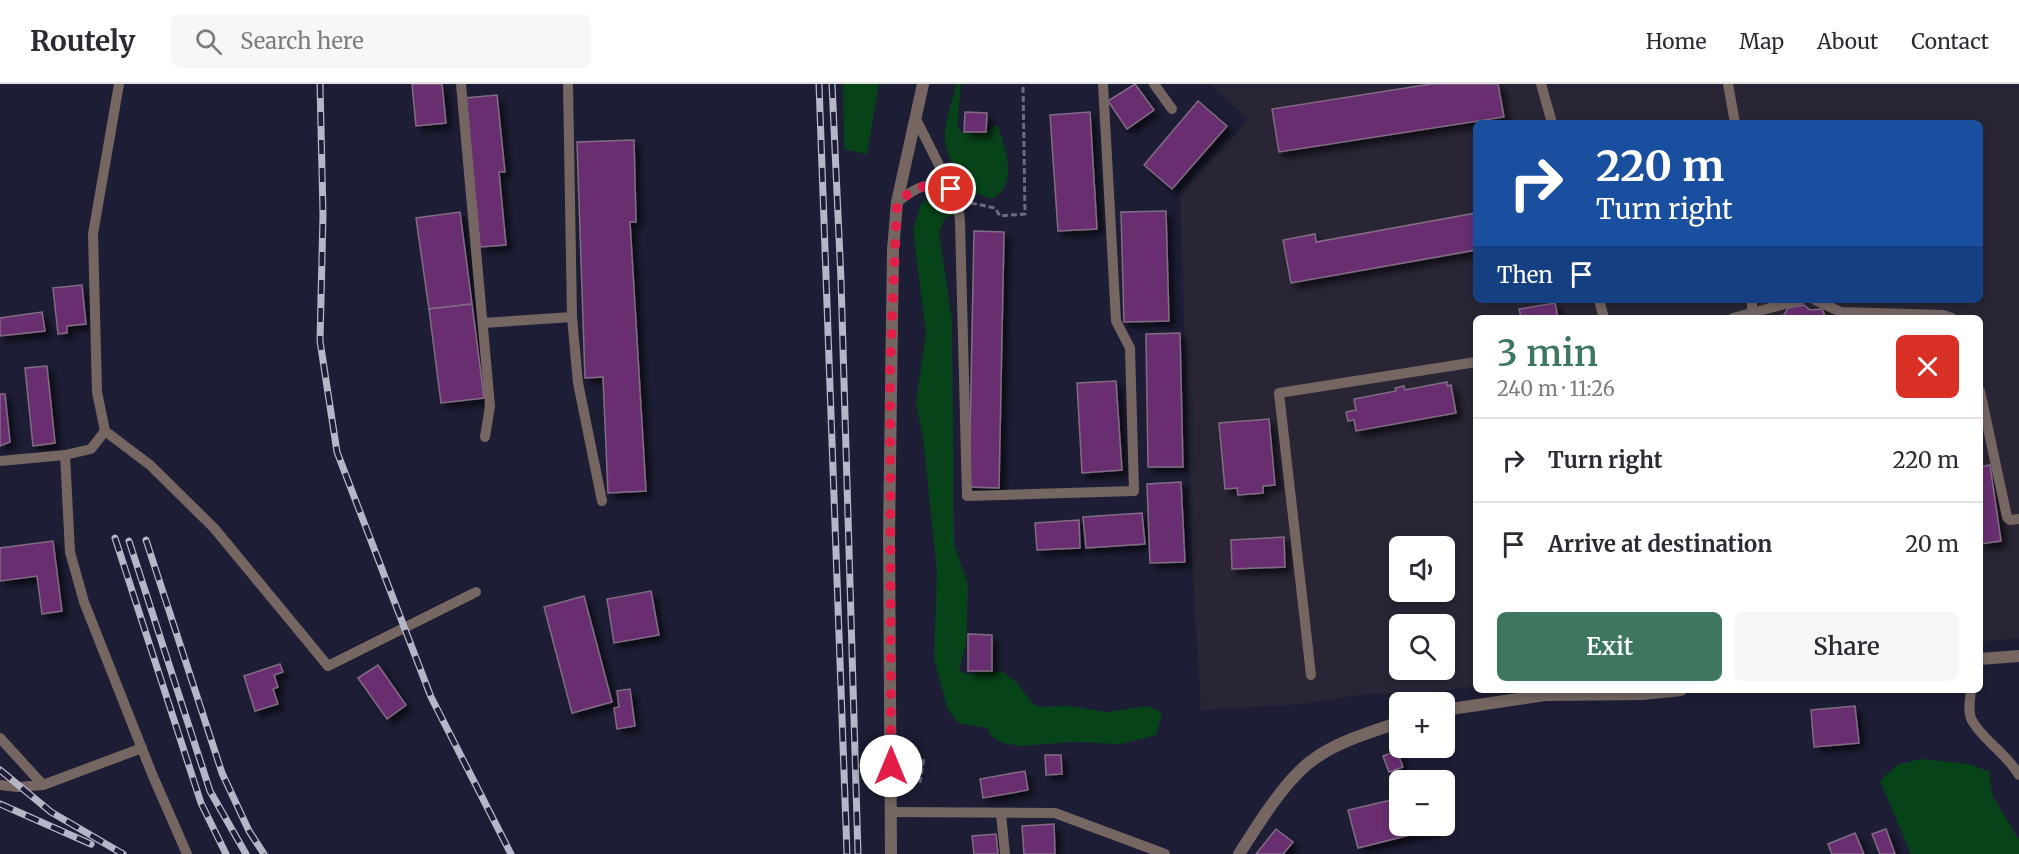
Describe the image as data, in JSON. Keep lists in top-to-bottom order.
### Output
{
  "page": {
    "header": "Routely",
    "search": "Search here",
    "nav": [
      "Home",
      "Map",
      "About",
      "Contact"
    ],
    "turn": ["220 m", "Turn right"],
    "then": "Then",
    "heading": ["3 min", "240 m · 11:26"],
    "list": [
      {
        "name": "Turn right",
        "value": "220 m"
      },
      {
        "name": "Arrive at destination",
        "value": "20 m"
      }
    ],
    "map_buttons": ["+", "−"],
    "buttons": ["Exit", "Share"]
  }
}
